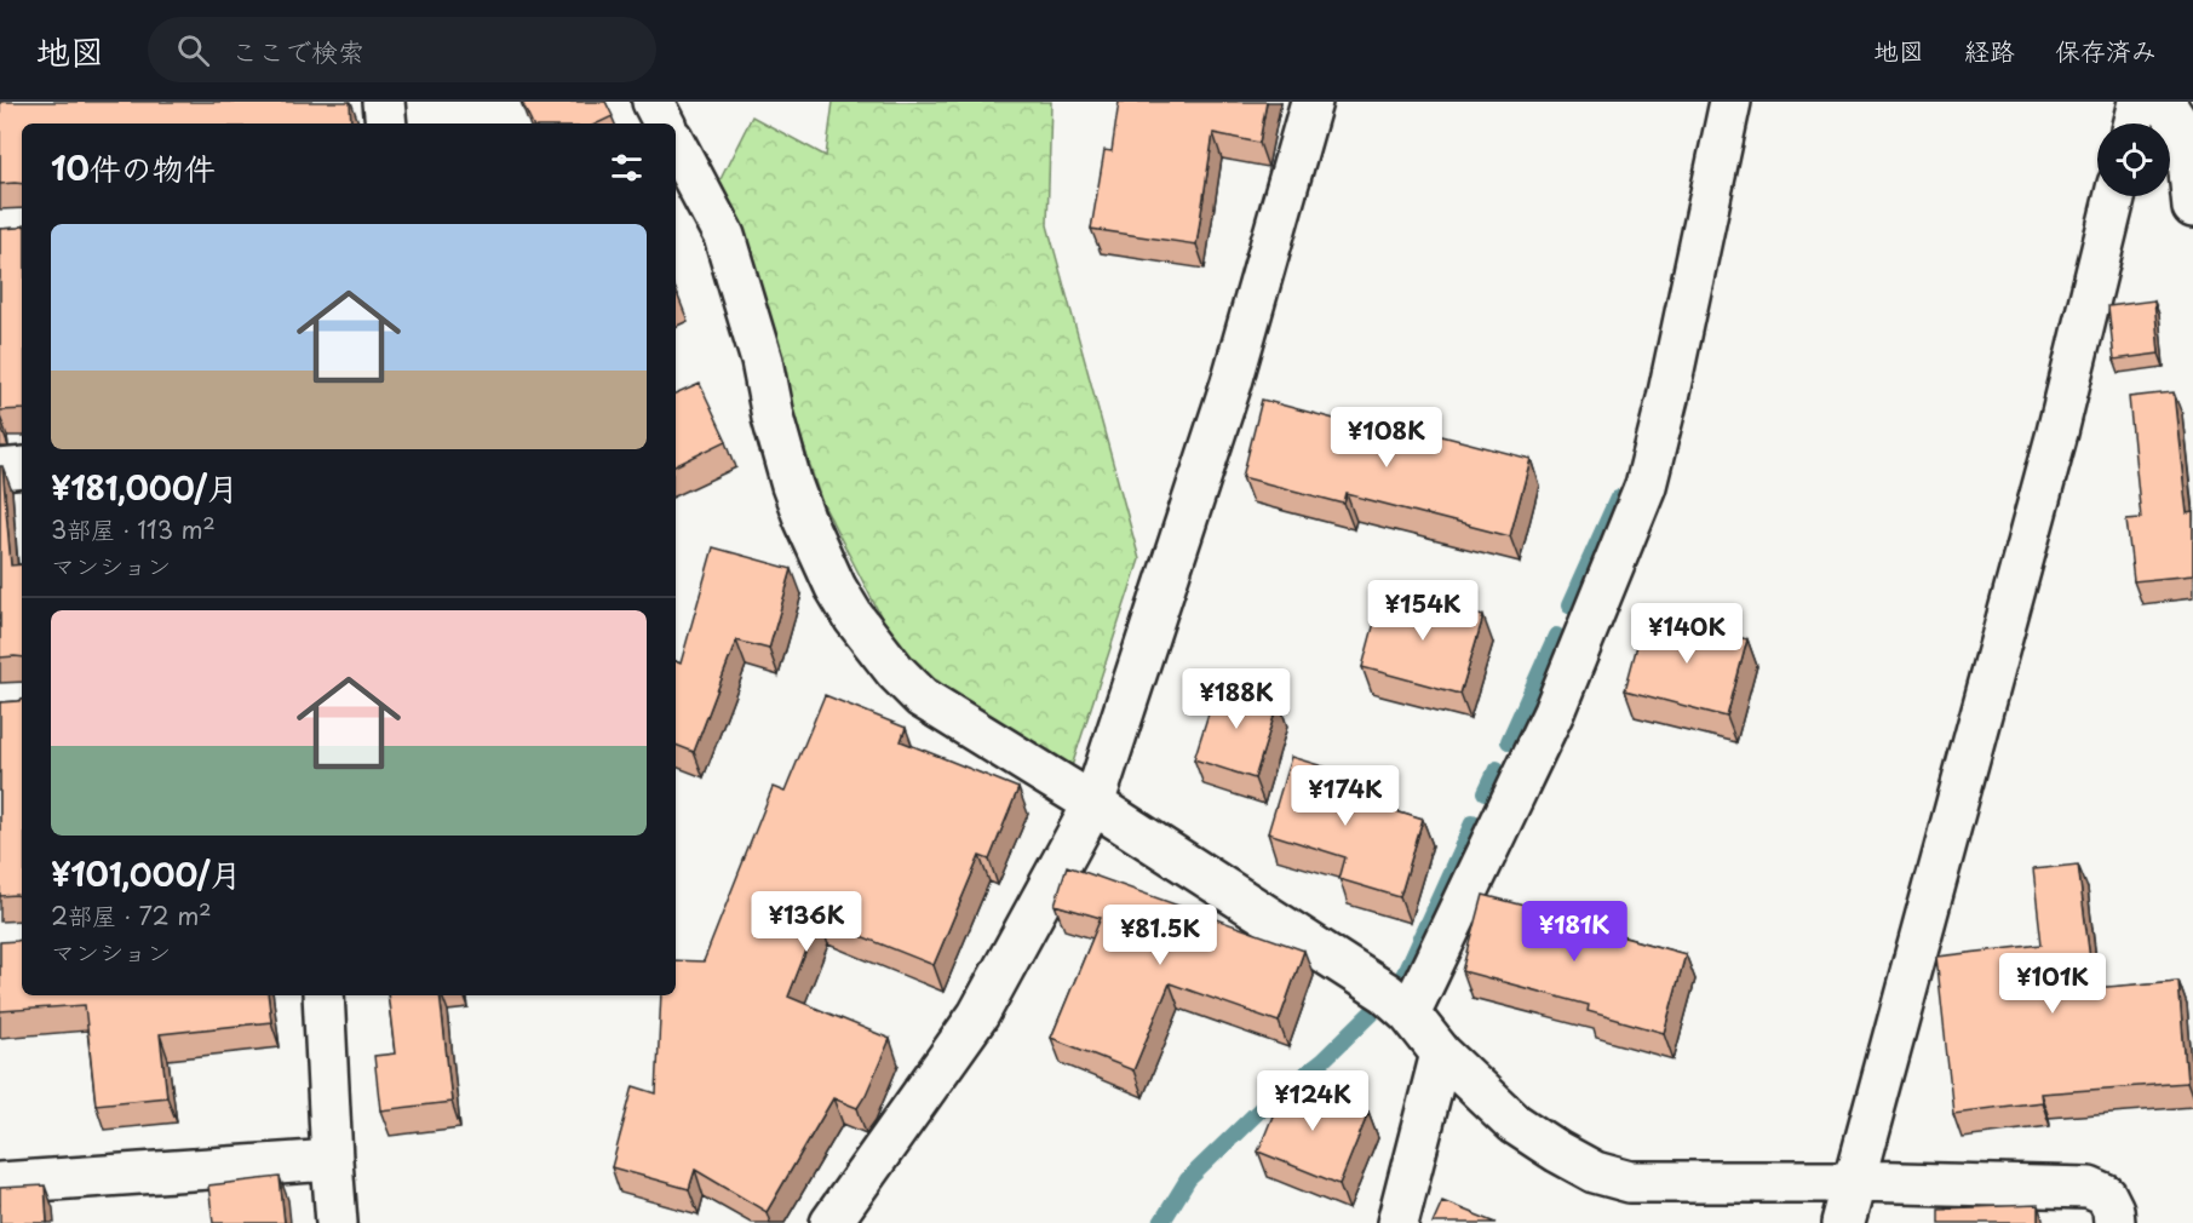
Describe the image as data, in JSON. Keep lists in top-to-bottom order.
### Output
{
  "page": {
    "header": "地図",
    "search": "ここで検索",
    "nav": ["地図", "経路", "保存済み"],
    "heading": "10件の物件",
    "list": [
      {
        "name": "¥181,000/月",
        "note": "3部屋 · 113 m² · マンション"
      },
      {
        "name": "¥101,000/月",
        "note": "2部屋 · 72 m² · マンション"
      }
    ],
    "price": [
      "¥108K",
      "¥154K",
      "¥140K",
      "¥188K",
      "¥174K",
      "¥136K",
      "¥181K",
      "¥81.5K",
      "¥101K",
      "¥124K"
    ]
  }
}
